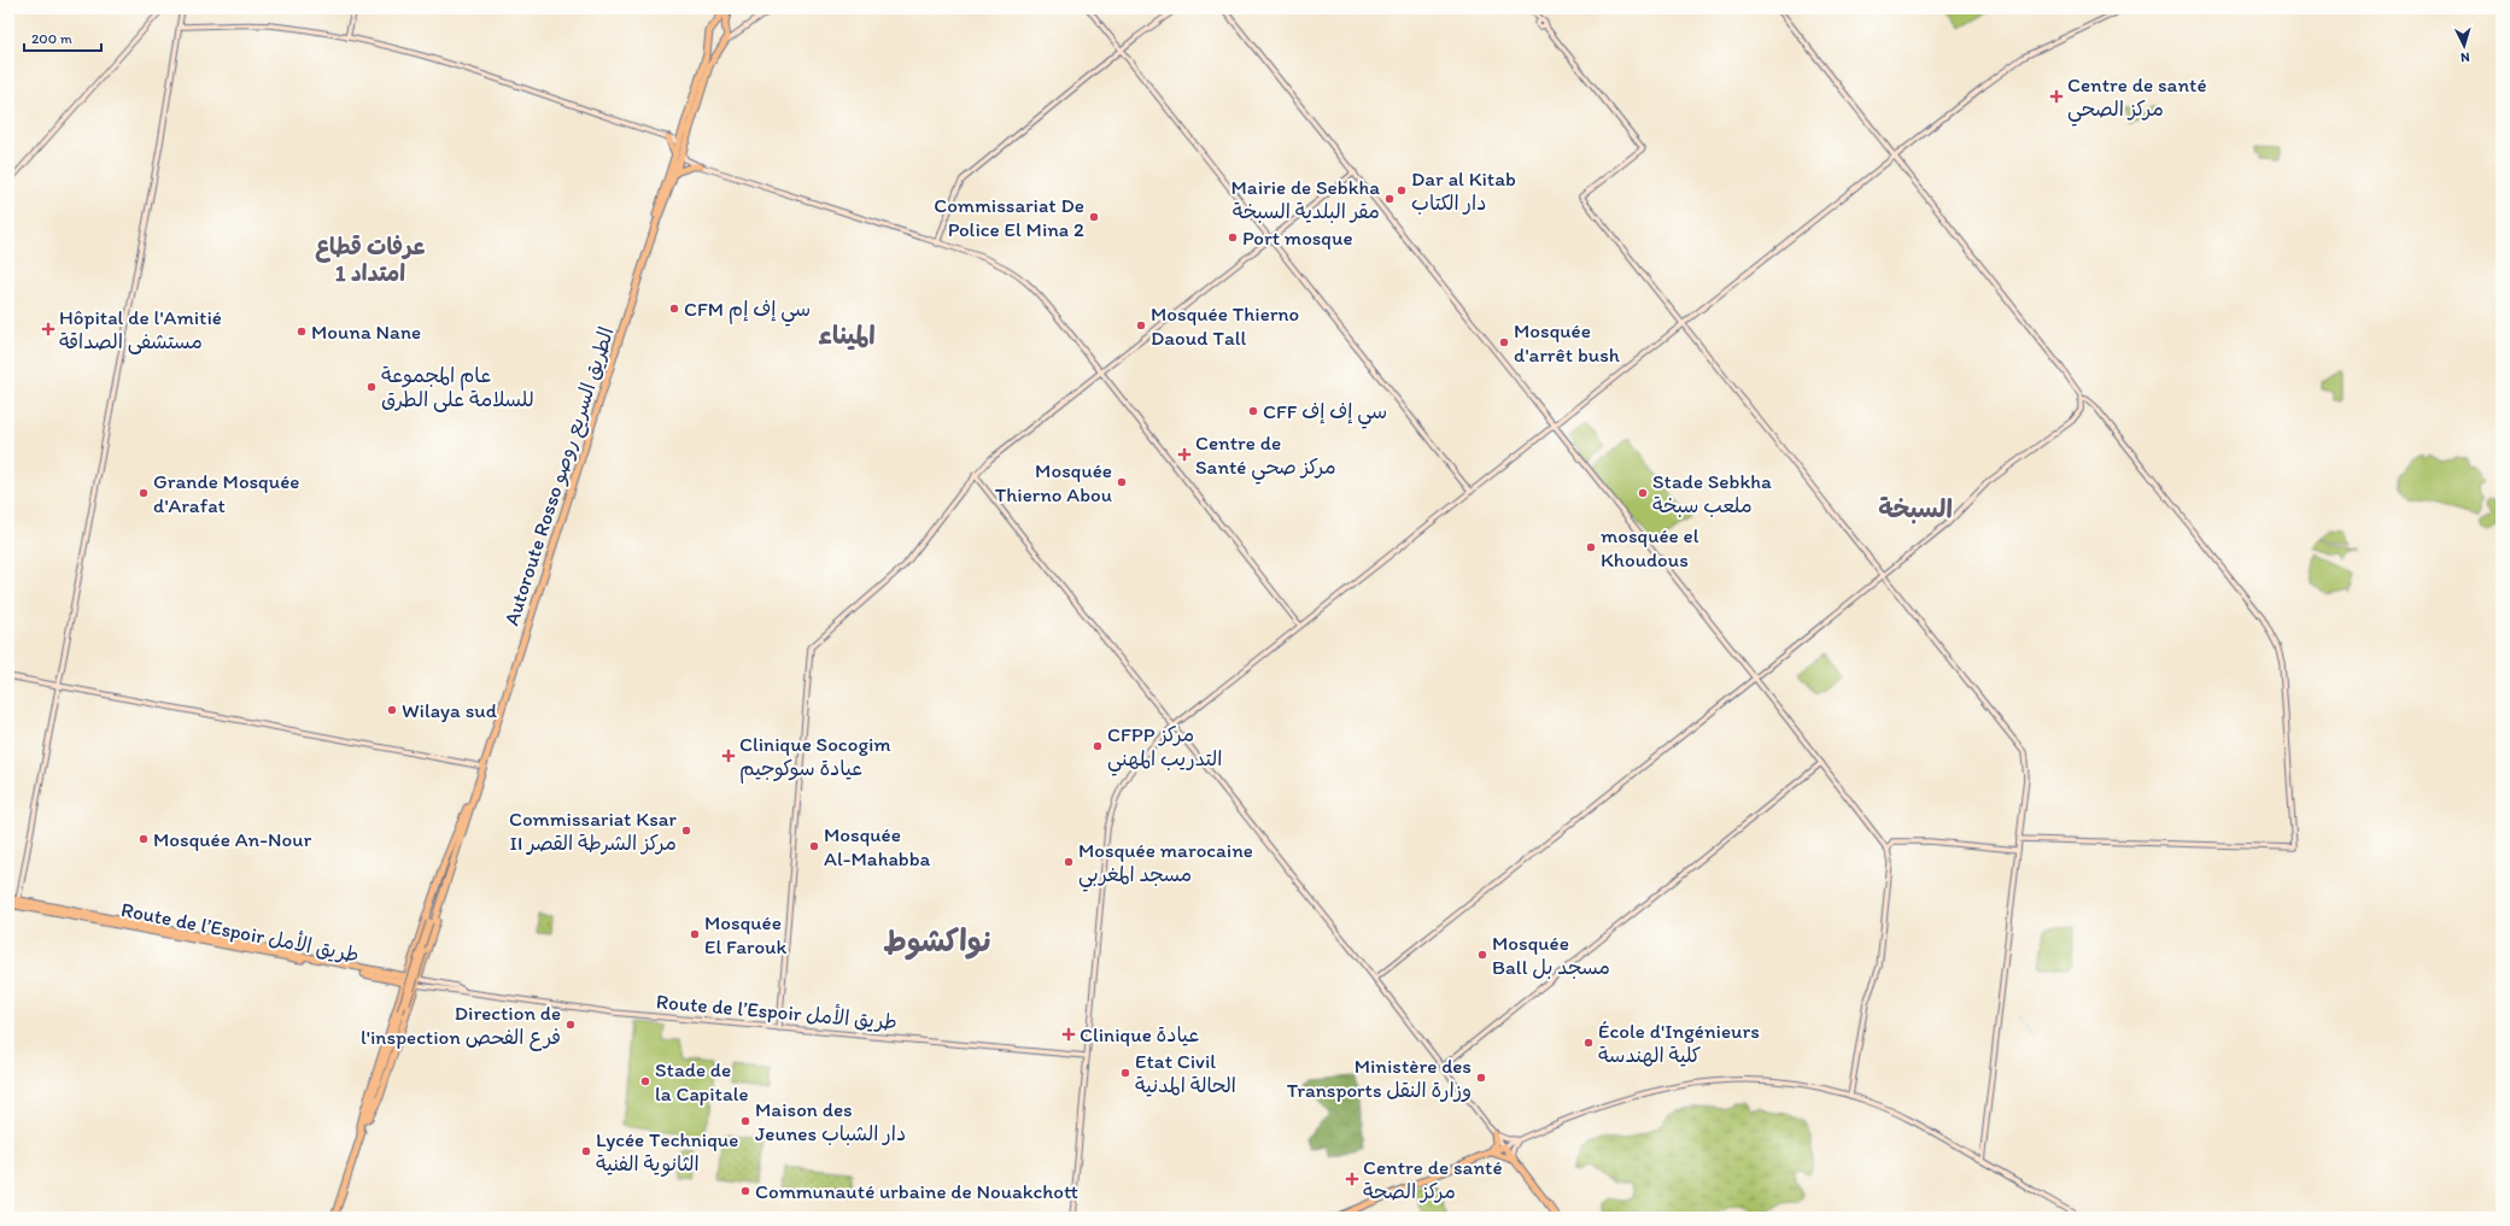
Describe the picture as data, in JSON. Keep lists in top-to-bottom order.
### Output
{
  "streets": {
    "highway": ["Autoroute Rosso الطريق السريع روصو", "Route de l’Espoir طريق الأمل"]
  },
  "districts": [
    "عرفات قطاع 1 امتداد",
    "الميناء",
    "السبخة",
    "نواكشوط"
  ],
  "places": {
    "health": [
      "Centre de santé مركز الصحي",
      "Hôpital de l'Amitié مستشفى الصداقة",
      "Centre de Santé مركز صحي",
      "Clinique Socogim عيادة سوكوجيم",
      "Clinique عيادة",
      "Centre de santé مركز الصحة"
    ],
    "other": [
      "Dar al Kitab دار الكتاب",
      "Mairie de Sebkha مقر البلدية السبخة",
      "Commissariat De Police El Mina 2",
      "Port mosque",
      "CFM سي إف إم",
      "Mosquée Thierno Daoud Tall",
      "Mouna Nane",
      "Mosquée d'arrêt bush",
      "عام المجموعة للسلامة على الطرق",
      "CFF سي إف إف",
      "Mosquée Thierno Abou",
      "Grande Mosquée d'Arafat",
      "Stade Sebkha ملعب سبخة",
      "mosquée el Khoudous",
      "Wilaya sud",
      "CFPP مركز التدريب المهني",
      "Commissariat Ksar II مركز الشرطة القصر",
      "Mosquée An-Nour",
      "Mosquée Al-Mahabba",
      "Mosquée marocaine مسجد المغربي",
      "Mosquée El Farouk",
      "Mosquée Ball مسجد بل",
      "Direction de l'inspection فرع الفحص",
      "École d'Ingénieurs كلية الهندسة",
      "Etat Civil الحالة المدنية",
      "Ministère des Transports وزارة النقل",
      "Stade de la Capitale",
      "Maison des Jeunes دار الشباب",
      "Lycée Technique الثانوية الفنية",
      "Communauté urbaine de Nouakchott"
    ]
  },
  "scale_bar": "200 m",
  "north": "bottom"
}
